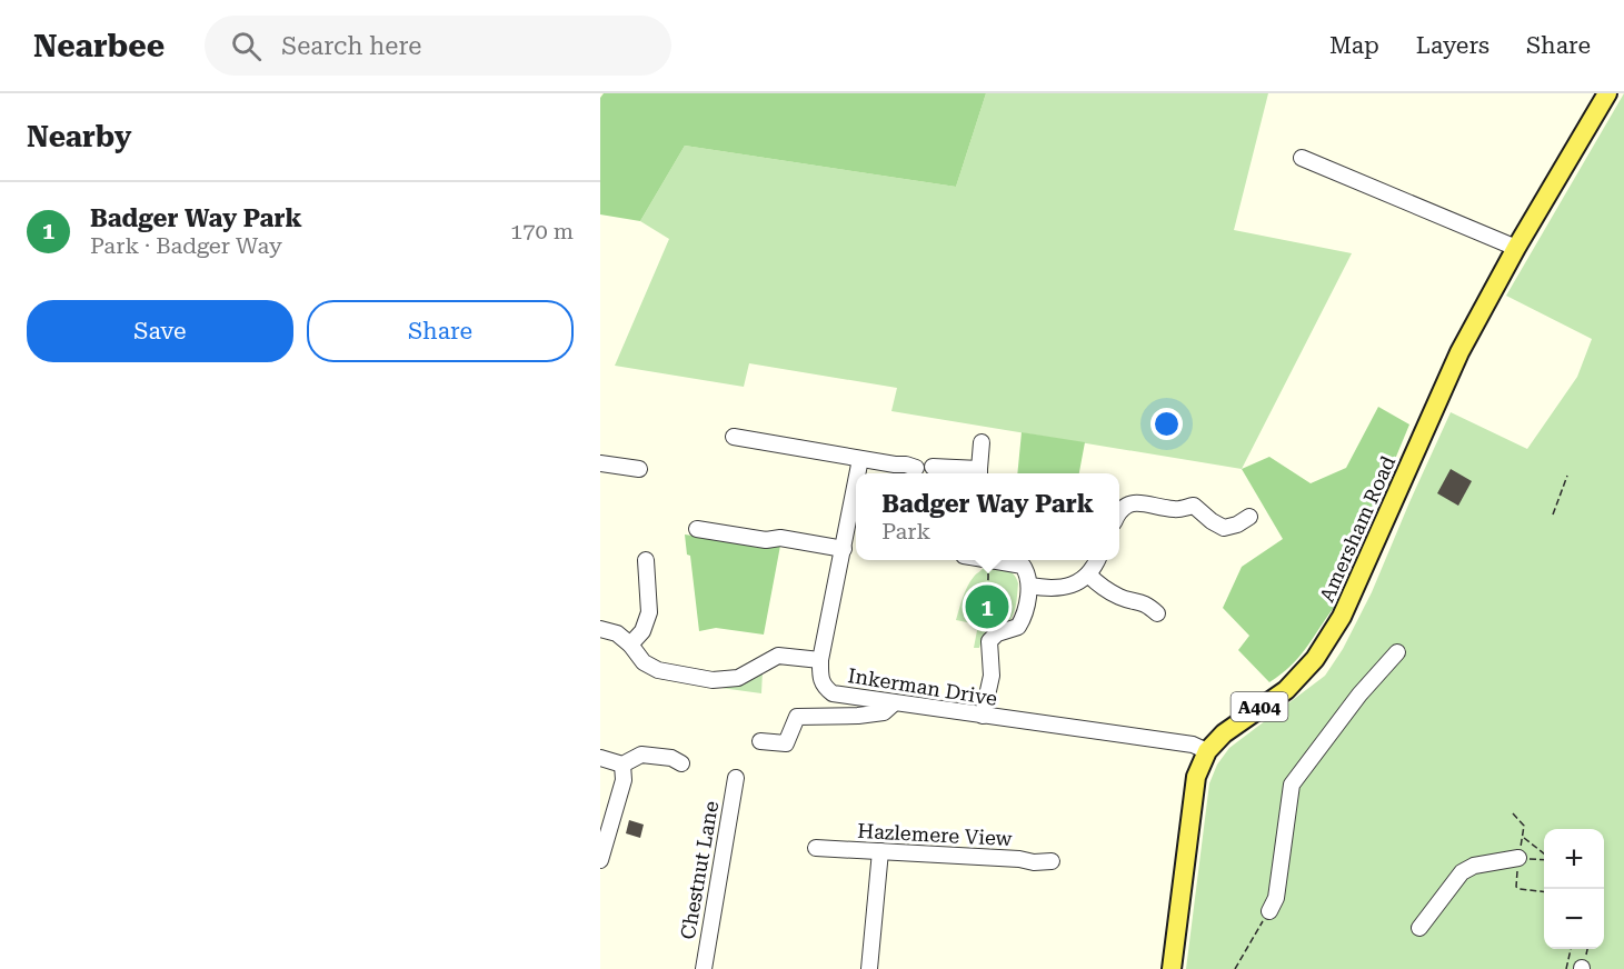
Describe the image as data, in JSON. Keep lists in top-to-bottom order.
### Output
{
  "streets": {
    "main road": ["Amersham Road", "A404"],
    "street": ["Inkerman Drive", "Hazlemere View", "Chestnut Lane"]
  },
  "crossings": [
    ["Amersham Road", "Inkerman Drive"]
  ],
  "page": {
    "header": "Nearbee",
    "search": "Search here",
    "nav": ["Map", "Layers", "Share"],
    "heading": "Nearby",
    "list": [
      {
        "mark": "1",
        "name": "Badger Way Park",
        "note": "Park · Badger Way",
        "value": "170 m"
      }
    ],
    "buttons": ["Save", "Share"],
    "popup": ["Badger Way Park", "Park"],
    "pins": "1",
    "map_buttons": ["+", "−"]
  }
}
